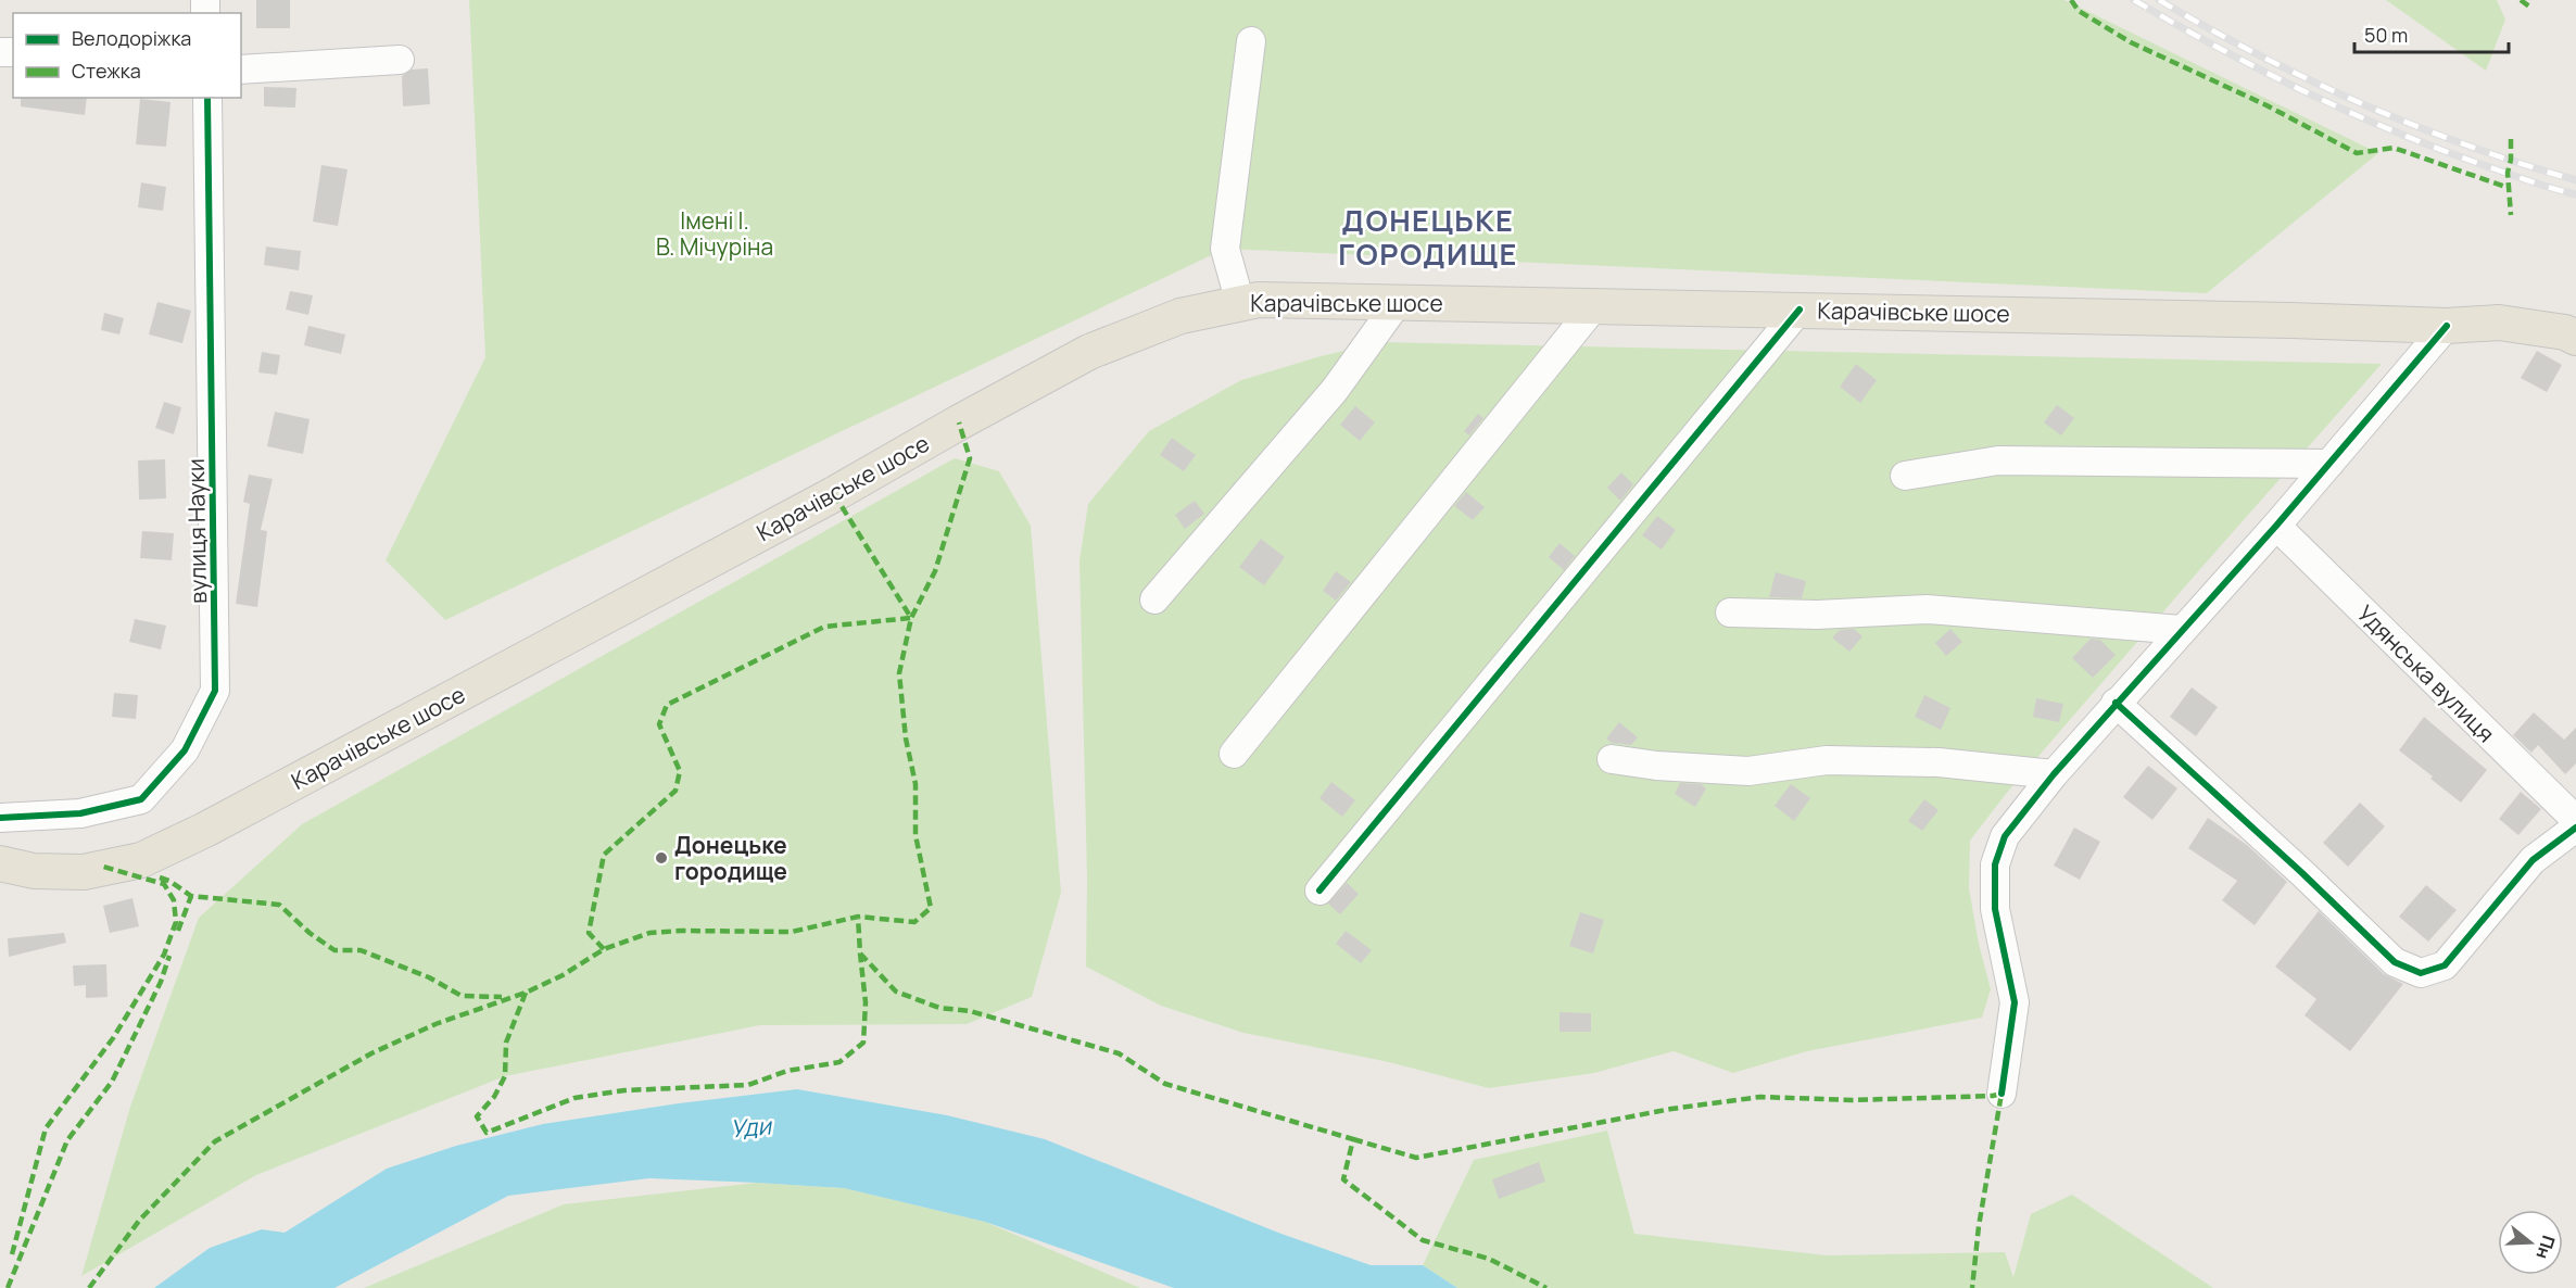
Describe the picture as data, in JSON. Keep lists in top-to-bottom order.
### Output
{
  "streets": {
    "main road": ["Карачівське шосе"],
    "street": ["вулиця Науки", "Удянська вулиця"]
  },
  "districts": ["ДОНЕЦЬКЕ ГОРОДИЩЕ"],
  "water": ["Уди"],
  "parks": ["Імені І. В. Мічуріна"],
  "places": ["Донецьке городище"],
  "legend": ["Велодоріжка", "Стежка"],
  "scale_bar": "50 m",
  "north": "right"
}
